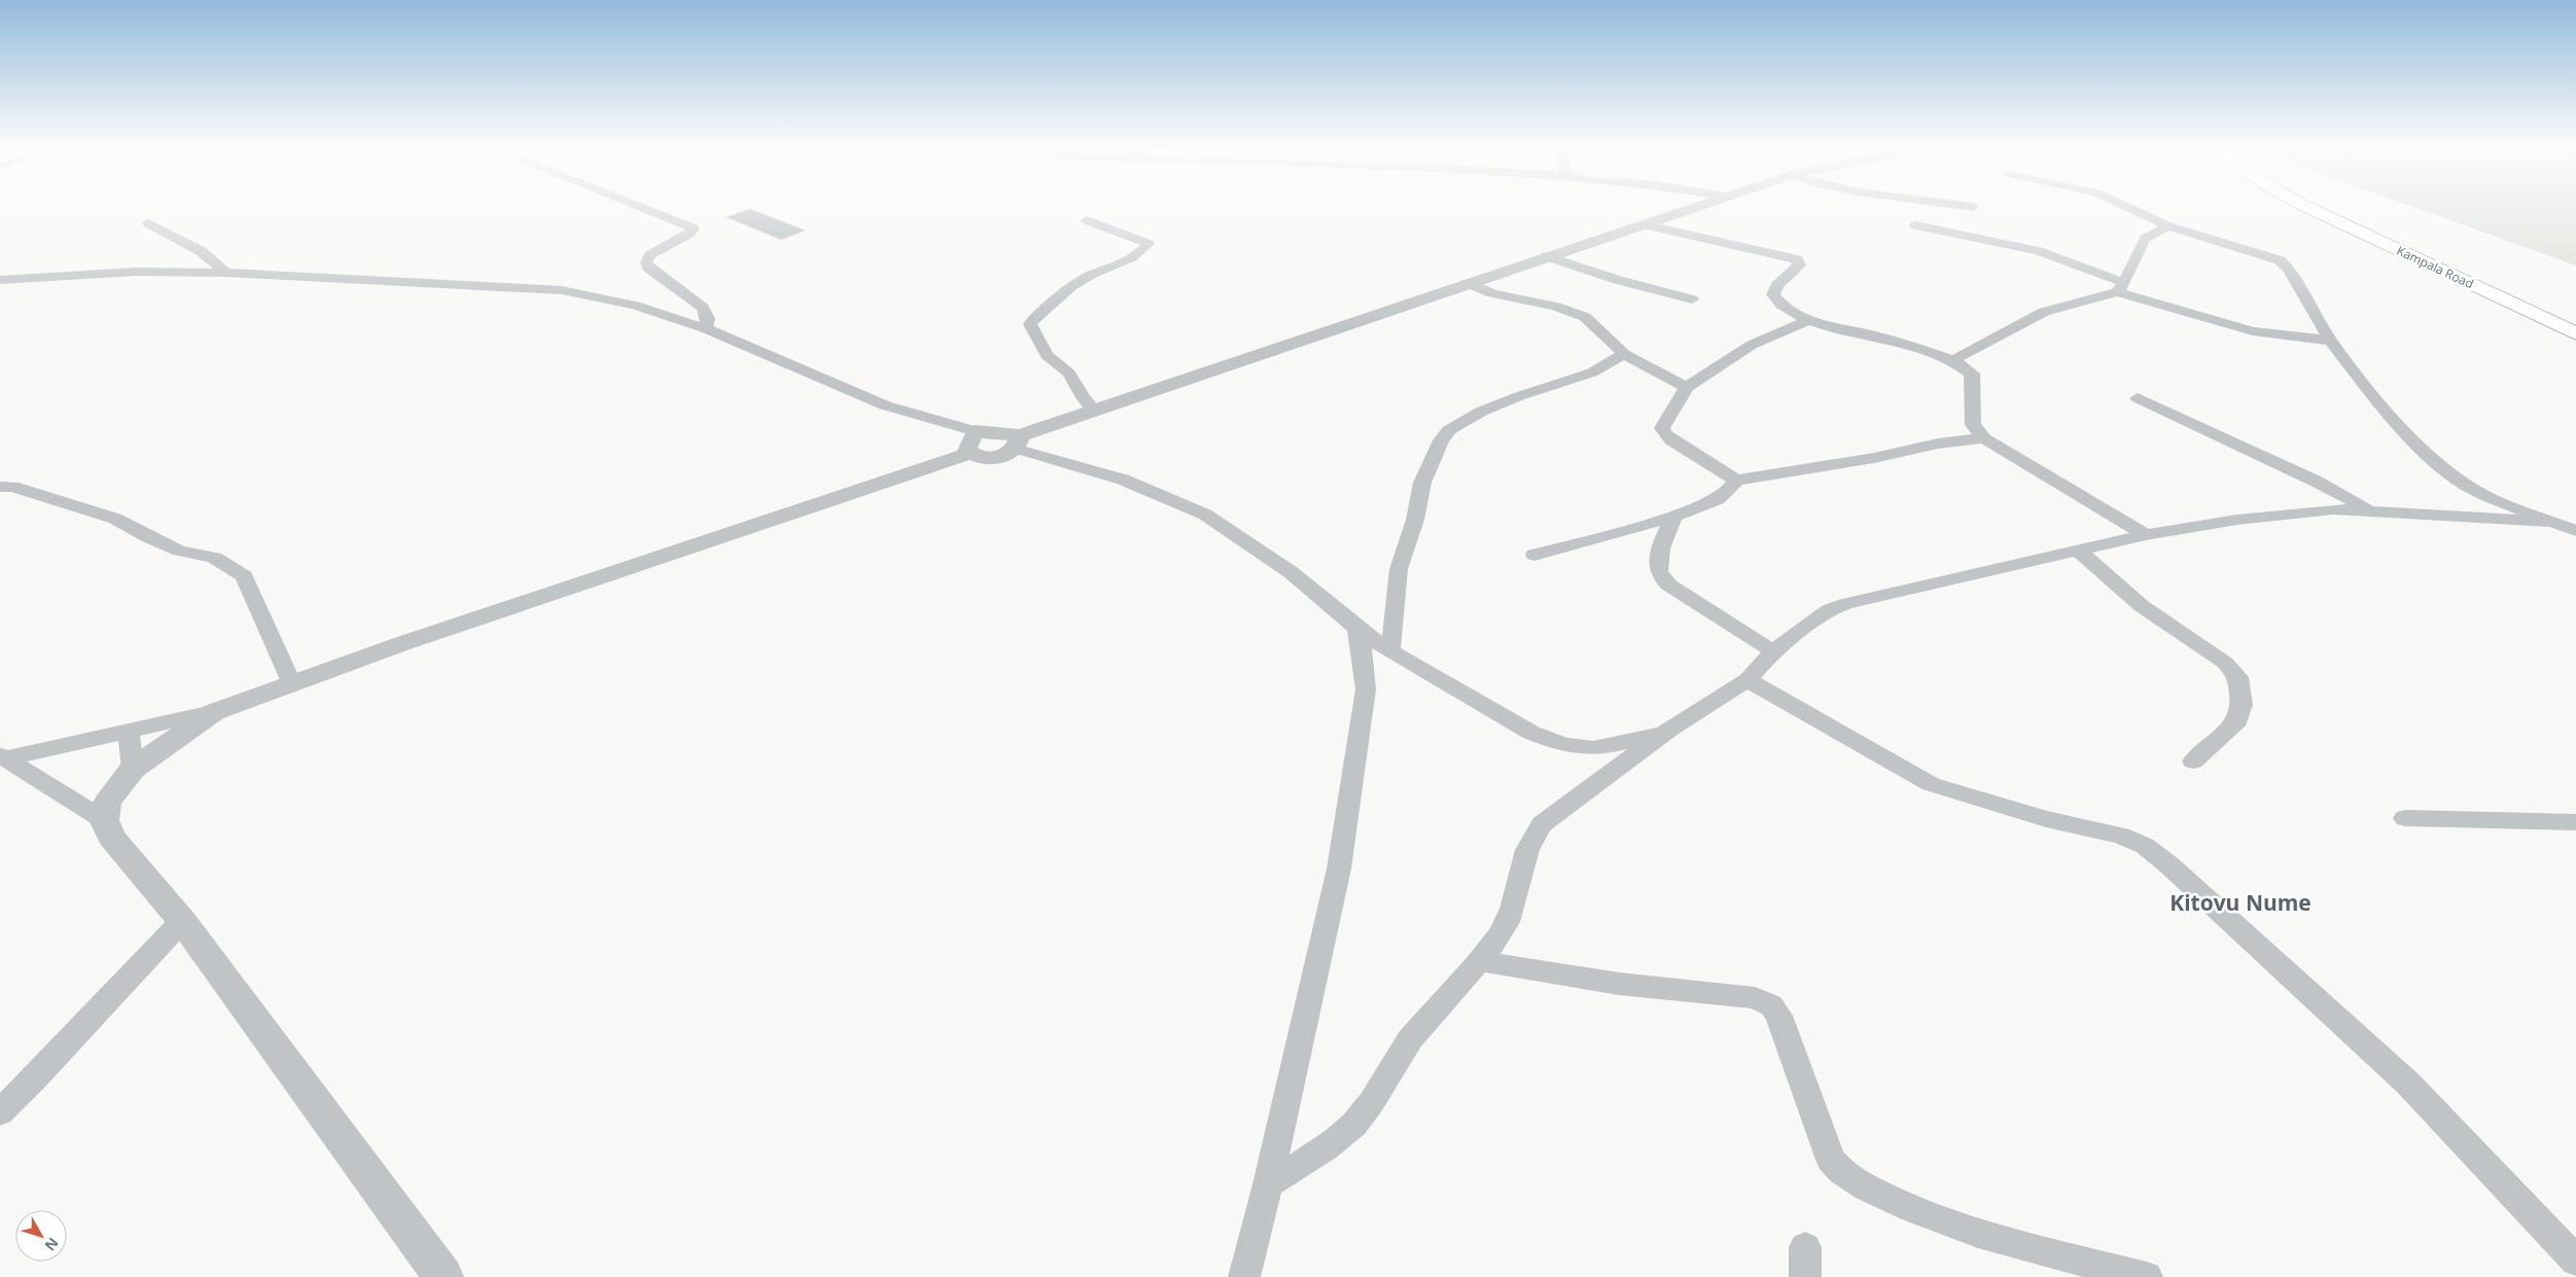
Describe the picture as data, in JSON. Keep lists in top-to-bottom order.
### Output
{
  "streets": {
    "main road": ["Kampala Road"]
  },
  "districts": ["Kitovu Nume"],
  "north": "bottom right"
}
